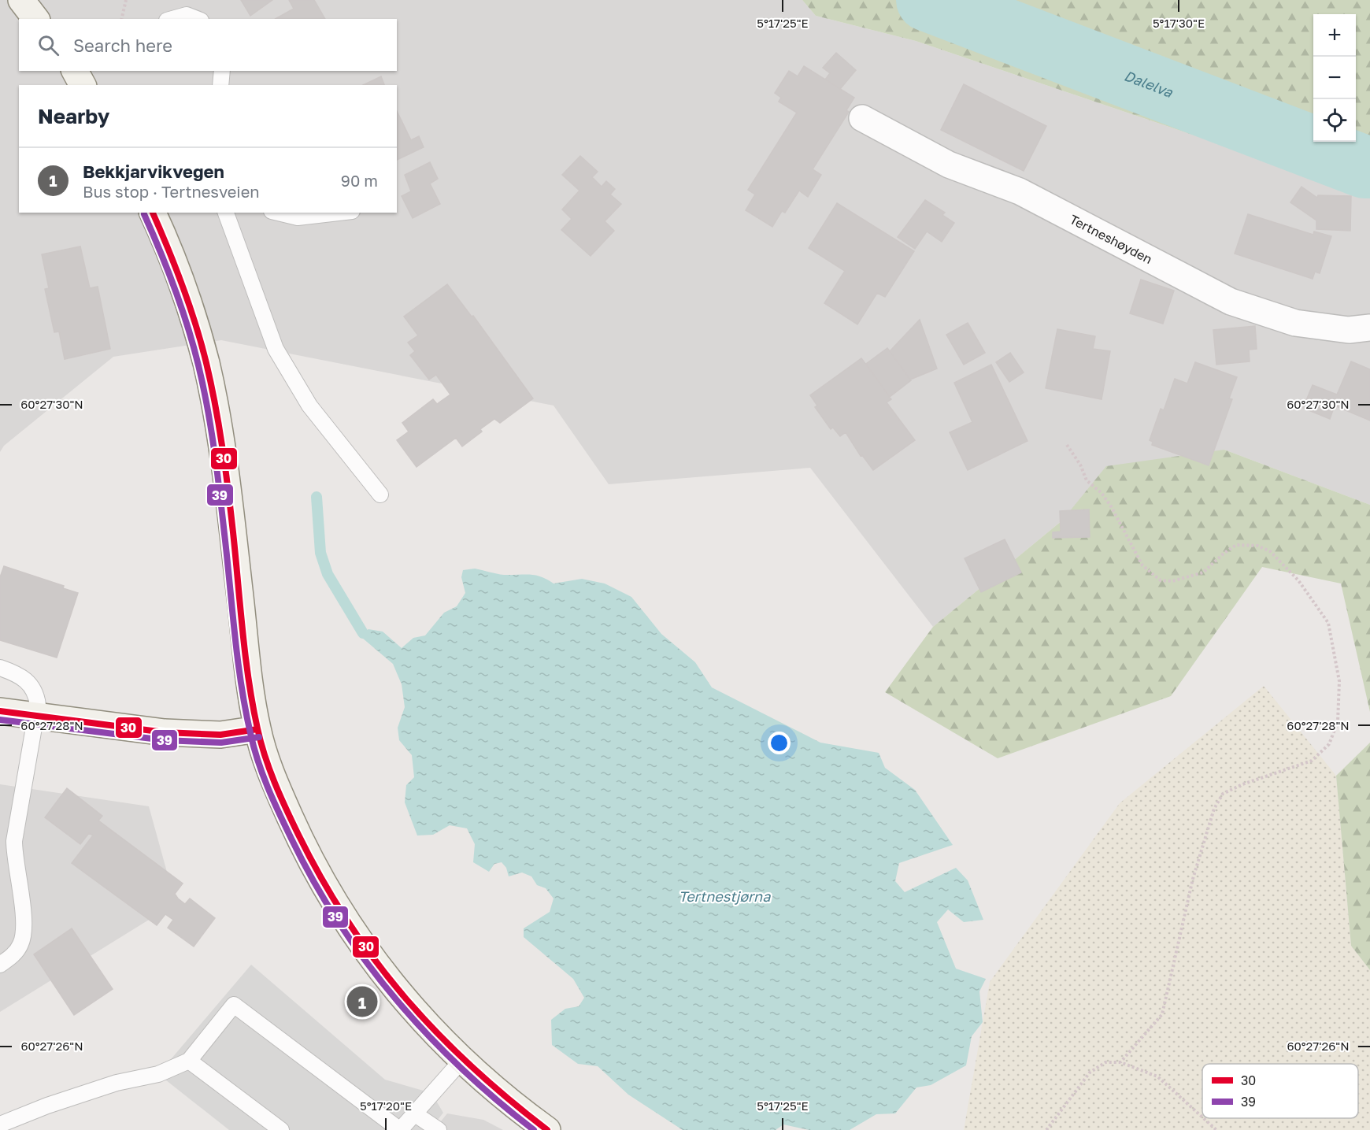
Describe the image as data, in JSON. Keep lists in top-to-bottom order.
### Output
{
  "streets": {
    "street": ["Tertneshøyden"]
  },
  "water": ["Dalelva", "Tertnestjørna"],
  "lines": ["transit line 30", "transit line 39"],
  "legend": ["30", "39"],
  "page": {
    "map_buttons": ["+", "−"],
    "search": "Search here",
    "heading": "Nearby",
    "list": [
      {
        "mark": "1",
        "name": "Bekkjarvikvegen",
        "note": "Bus stop · Tertnesveien",
        "value": "90 m"
      }
    ],
    "pins": "1"
  },
  "coordinates": [
    "5°17'25\"E",
    "5°17'30\"E",
    "60°27'30\"N",
    "60°27'28\"N",
    "60°27'26\"N",
    "5°17'20\"E"
  ]
}
